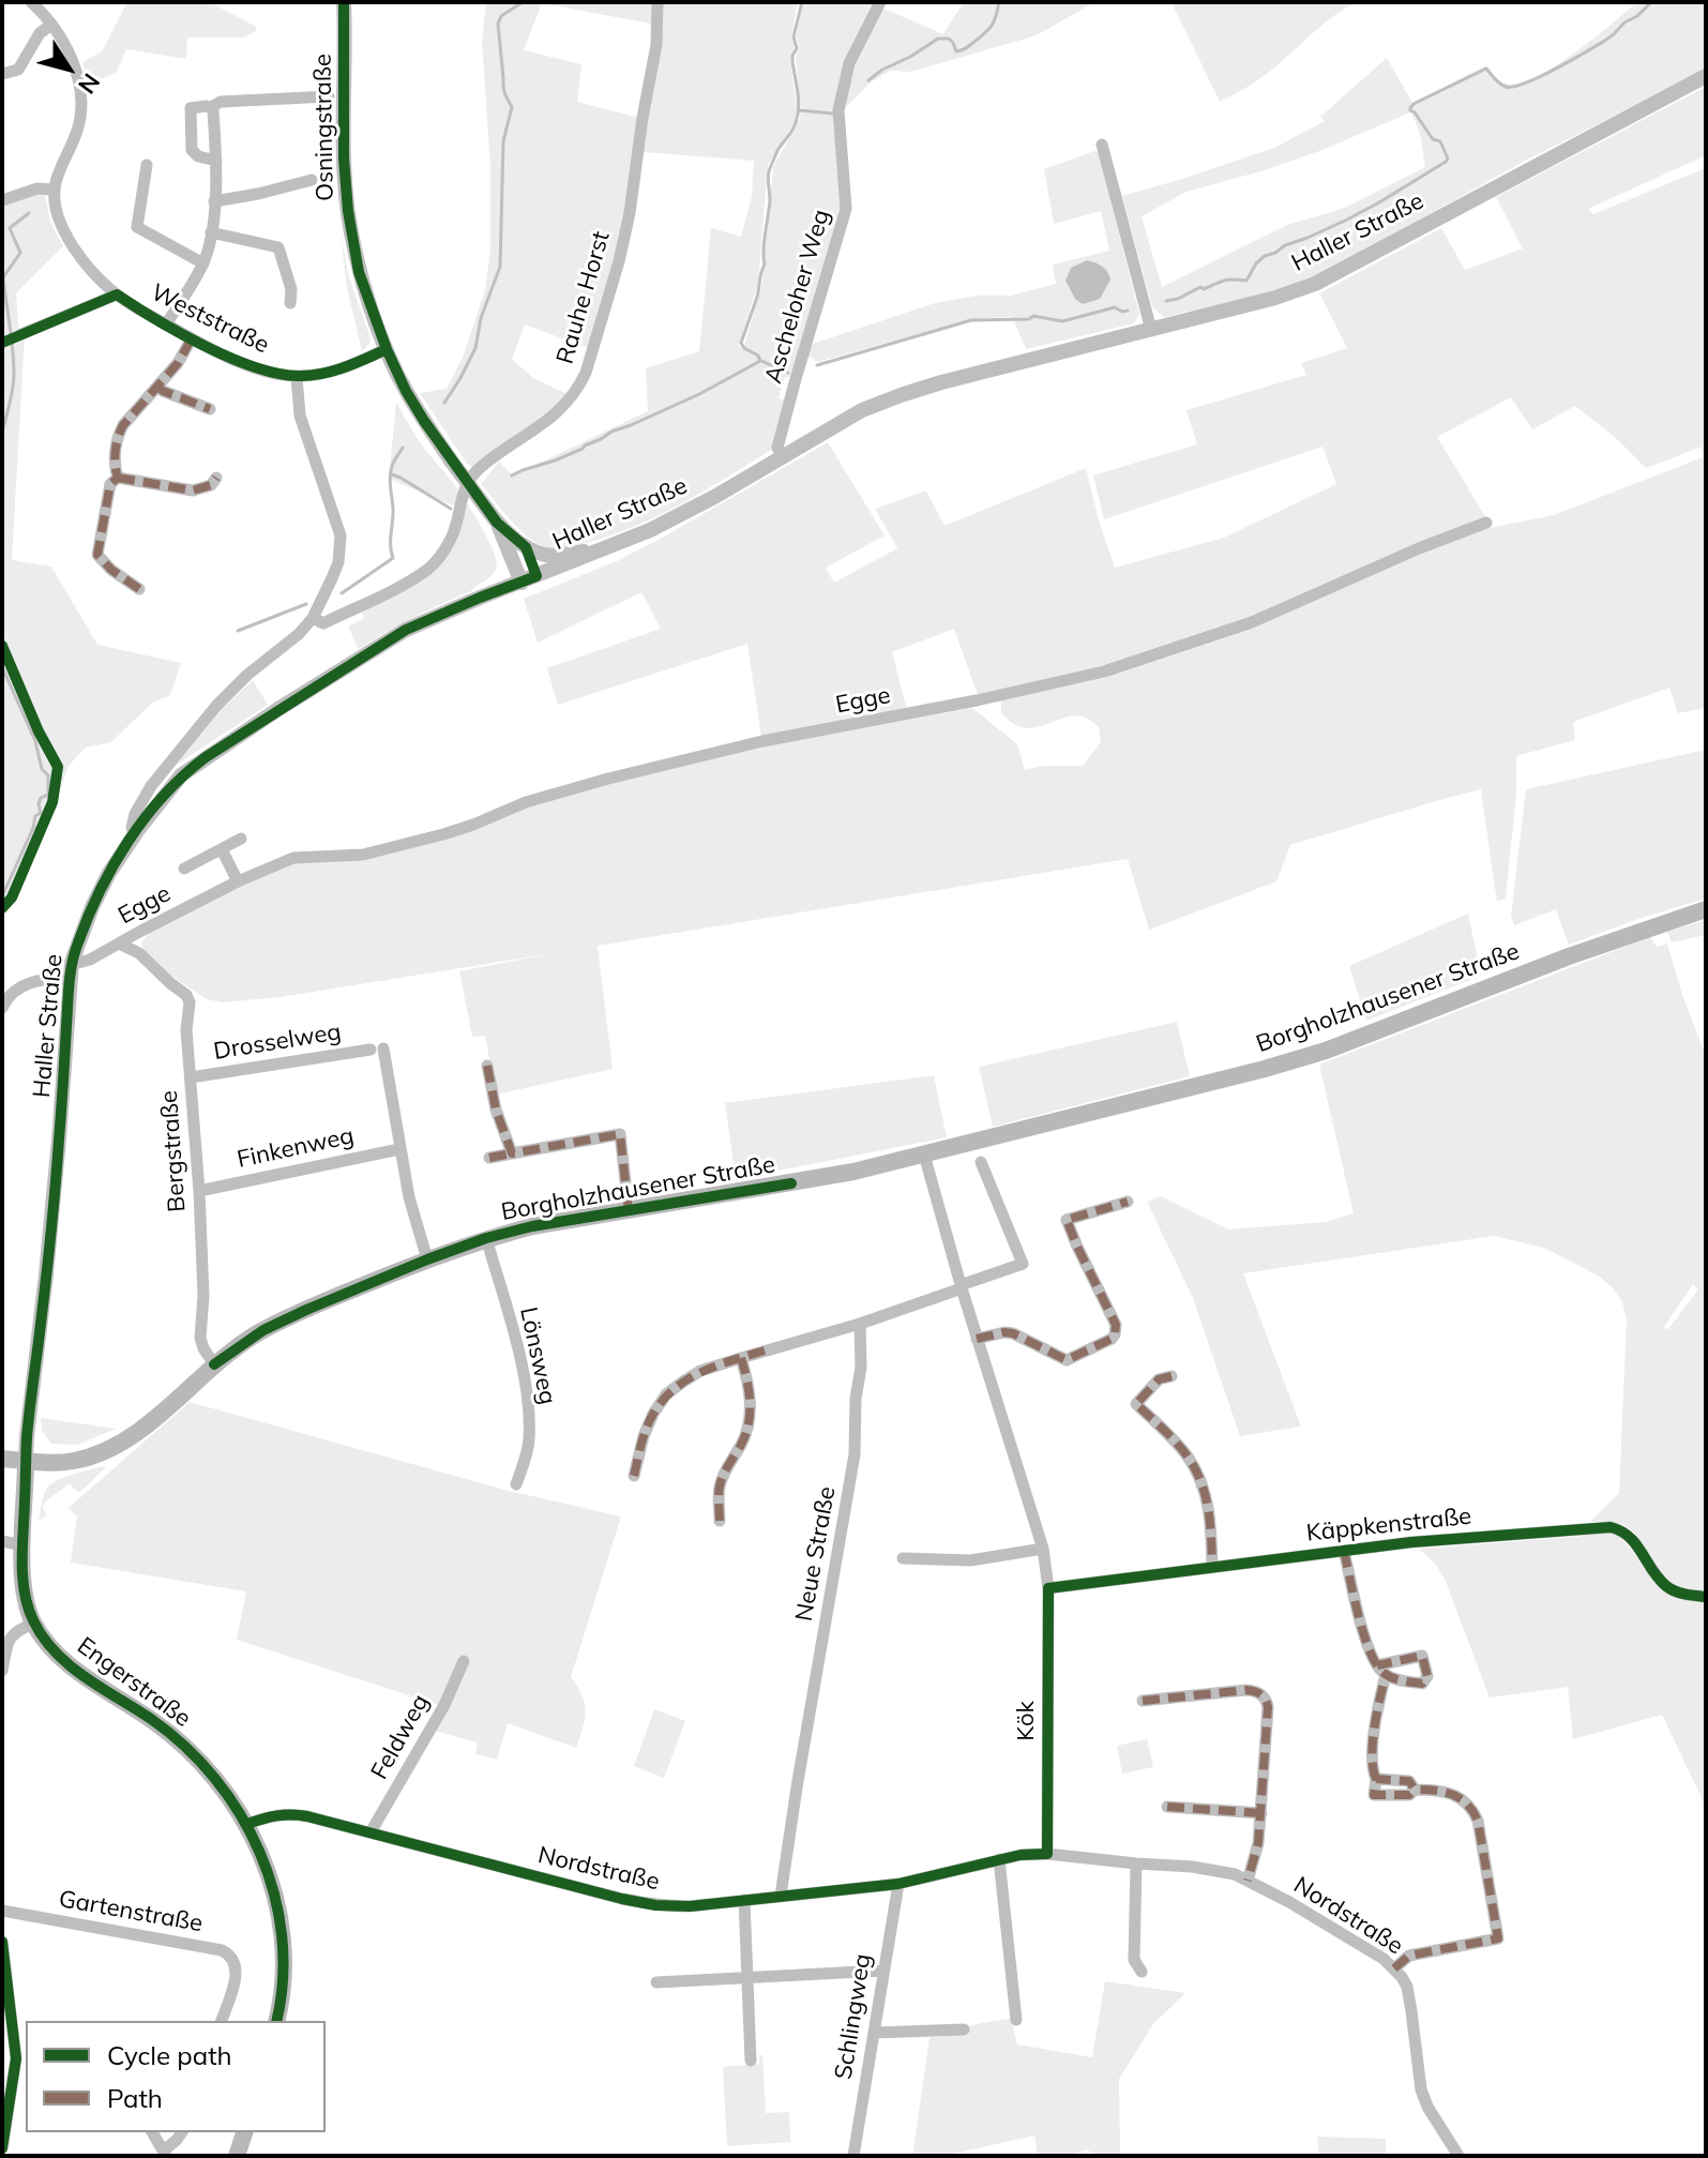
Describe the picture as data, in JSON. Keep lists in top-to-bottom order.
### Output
{
  "streets": {
    "main road": ["Borgholzhausener Straße", "Engerstraße"],
    "street": [
      "Osningstraße",
      "Haller Straße",
      "Ascheloher Weg",
      "Rauhe Horst",
      "Weststraße",
      "Egge",
      "Drosselweg",
      "Finkenweg",
      "Bergstraße",
      "Lönsweg",
      "Käppkenstraße",
      "Neue Straße",
      "Kök",
      "Feldweg",
      "Nordstraße",
      "Gartenstraße",
      "Schlingweg"
    ]
  },
  "crossings": [
    ["Osningstraße", "Haller Straße"],
    ["Osningstraße", "Weststraße"],
    ["Haller Straße", "Ascheloher Weg"],
    ["Haller Straße", "Egge"],
    ["Haller Straße", "Borgholzhausener Straße"],
    ["Haller Straße", "Engerstraße"],
    ["Egge", "Bergstraße"],
    ["Borgholzhausener Straße", "Bergstraße"],
    ["Borgholzhausener Straße", "Lönsweg"],
    ["Borgholzhausener Straße", "Engerstraße"],
    ["Borgholzhausener Straße", "Kök"],
    ["Drosselweg", "Finkenweg"],
    ["Drosselweg", "Bergstraße"],
    ["Finkenweg", "Bergstraße"],
    ["Käppkenstraße", "Kök"],
    ["Neue Straße", "Nordstraße"],
    ["Engerstraße", "Nordstraße"],
    ["Kök", "Nordstraße"],
    ["Feldweg", "Nordstraße"],
    ["Nordstraße", "Schlingweg"]
  ],
  "legend": ["Cycle path", "Path"],
  "north": "bottom right"
}
